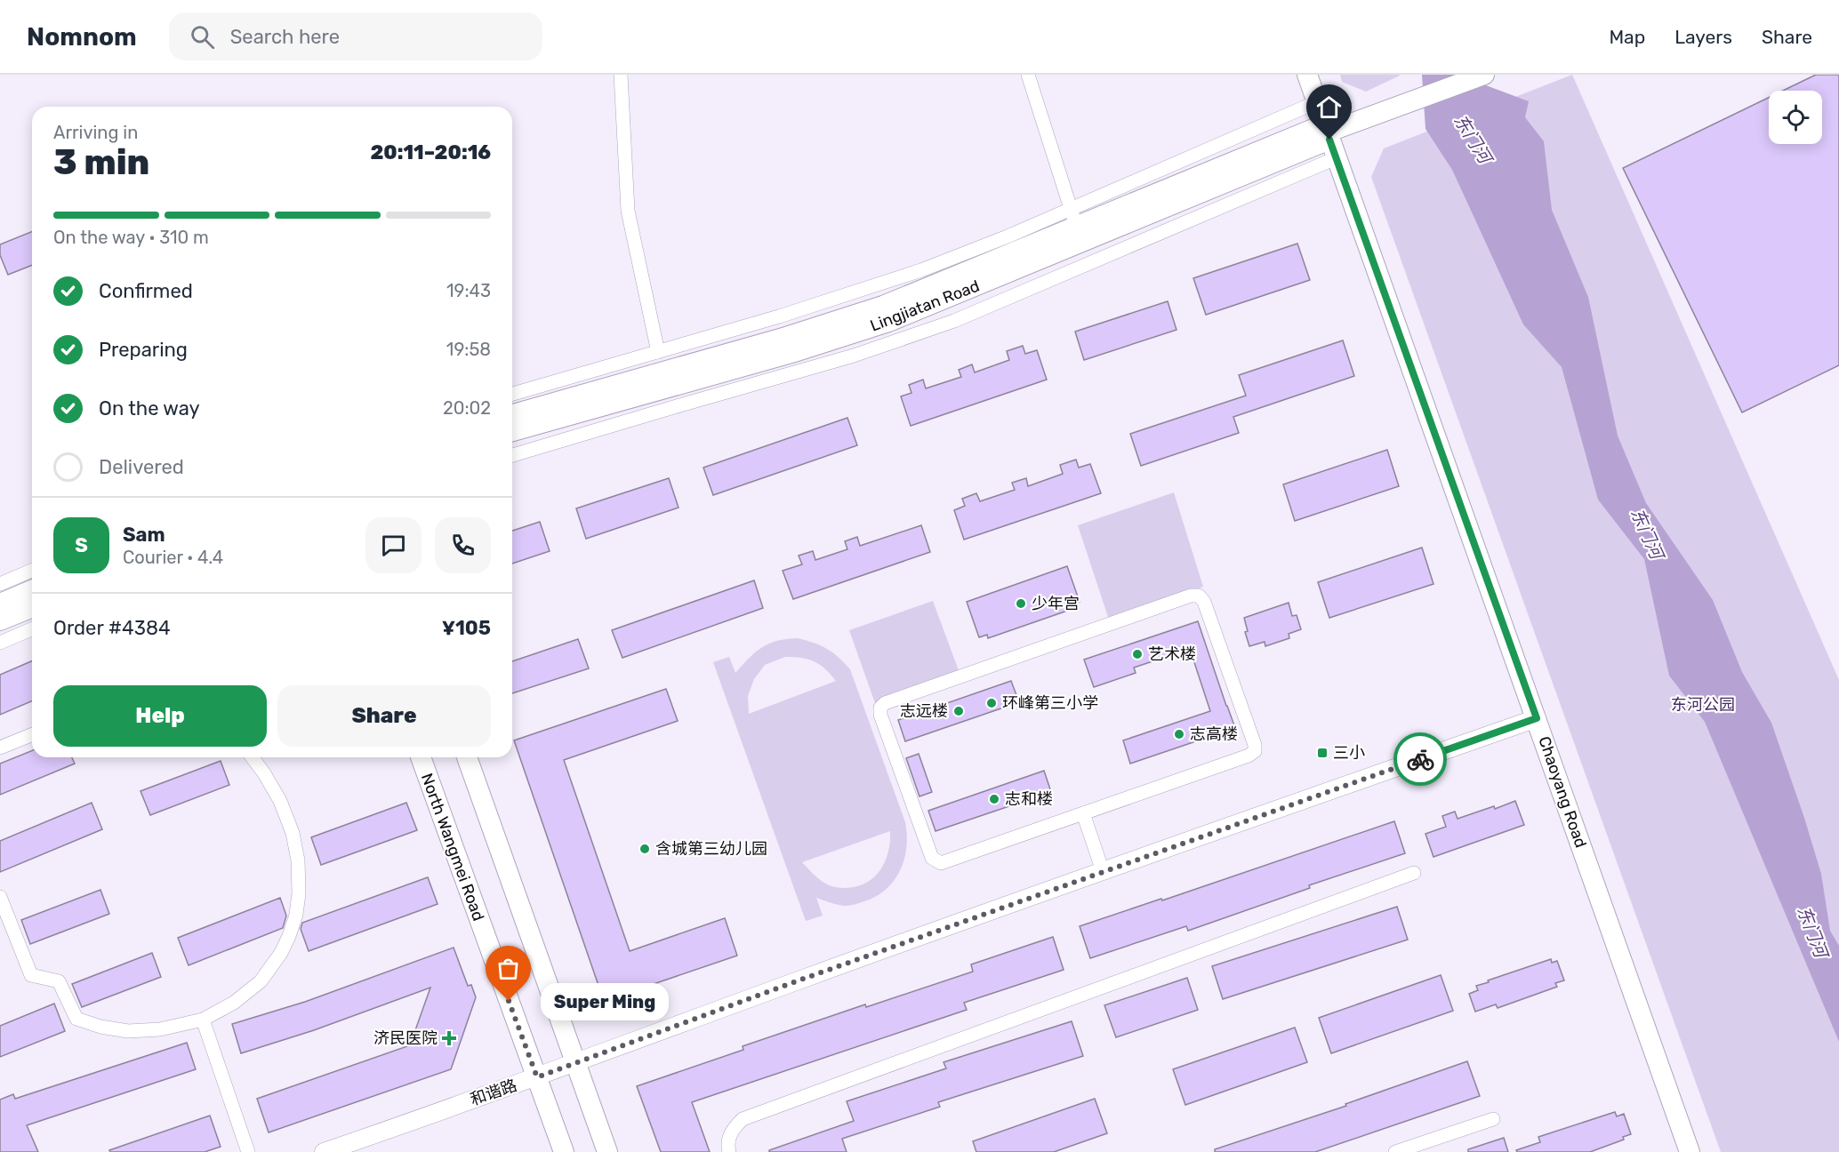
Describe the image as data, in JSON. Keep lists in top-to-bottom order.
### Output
{
  "streets": {
    "main road": ["Lingjiatan Road", "Chaoyang Road", "North Wangmei Road"],
    "street": ["和谐路"]
  },
  "crossings": [
    ["Lingjiatan Road", "Chaoyang Road"],
    ["Chaoyang Road", "和谐路"],
    ["North Wangmei Road", "和谐路"]
  ],
  "water": ["东门河"],
  "parks": ["东河公园"],
  "places": {
    "other": [
      "少年宫",
      "艺术楼",
      "环峰第三小学",
      "志远楼",
      "志高楼",
      "志和楼",
      "含城第三幼儿园",
      "Super Ming"
    ],
    "transit": ["三小"],
    "health": ["济民医院"]
  },
  "page": {
    "header": "Nomnom",
    "search": "Search here",
    "nav": ["Map", "Layers", "Share"],
    "heading": ["3 min", "Arriving in", "20:11–20:16"],
    "panel": [
      "Sam",
      "Courier · 4.4",
      "Order #4384",
      "¥105"
    ],
    "bar": "On the way · 310 m",
    "list": [
      ["Confirmed", "19:43"],
      ["Preparing", "19:58"],
      ["On the way", "20:02"],
      "Delivered"
    ],
    "round": "S",
    "buttons": ["Help", "Share"],
    "bubble": "Super Ming"
  }
}
